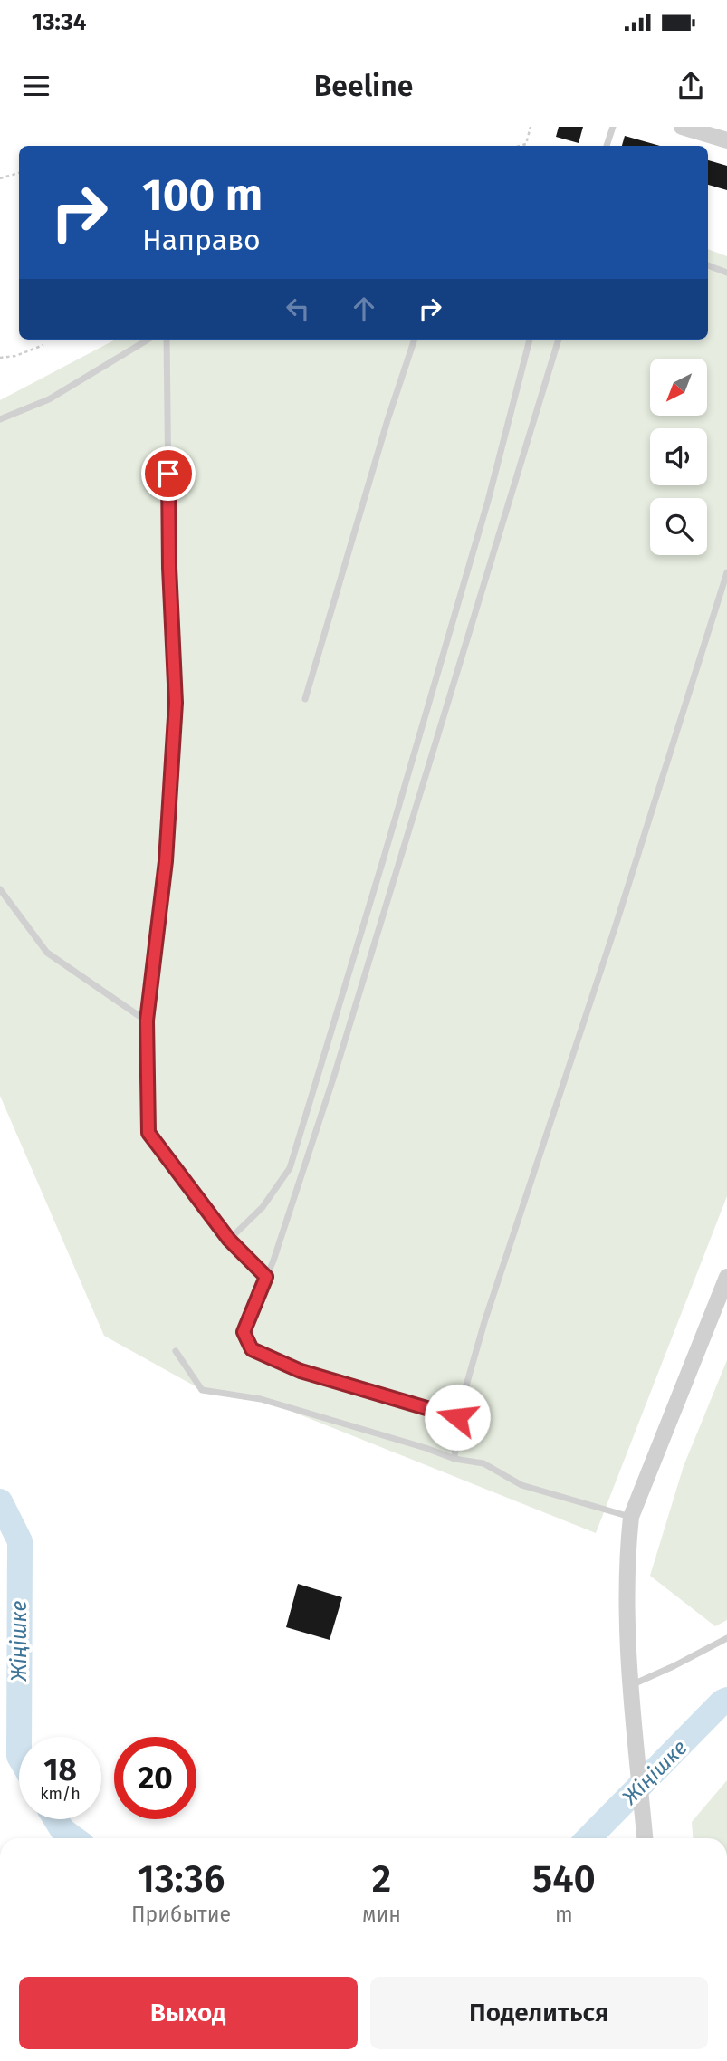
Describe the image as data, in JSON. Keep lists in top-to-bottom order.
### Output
{
  "water": ["Жіңішке"],
  "north": "bottom left",
  "page": {
    "status": "13:34",
    "header": "Beeline",
    "turn": ["100 m", "Направо"],
    "speed": "18 km/h",
    "limit": "20",
    "eta": [
      "13:36",
      "Прибытие",
      "2",
      "мин",
      "540",
      "m"
    ],
    "buttons": ["Выход", "Поделиться"]
  }
}
